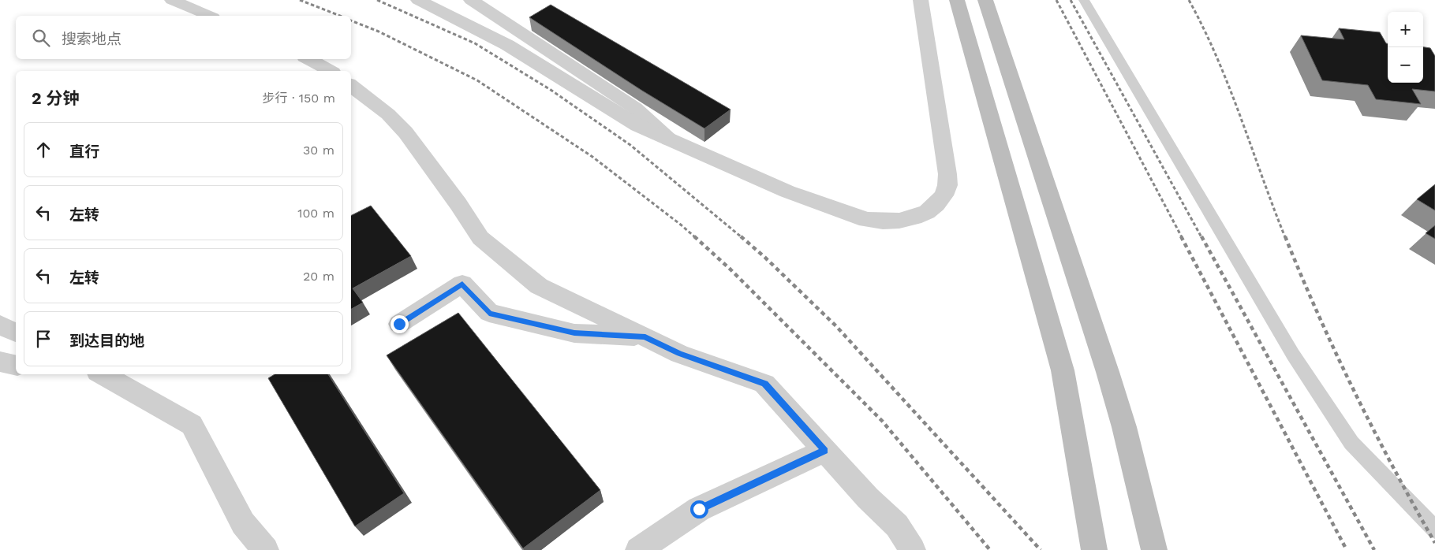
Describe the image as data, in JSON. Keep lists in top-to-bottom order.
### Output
{
  "page": {
    "map_buttons": ["+", "−"],
    "search": "搜索地点",
    "heading": ["2 分钟", "步行 · 150 m"],
    "list": [
      ["直行", "30 m"],
      ["左转", "100 m"],
      ["左转", "20 m"],
      "到达目的地"
    ]
  }
}
